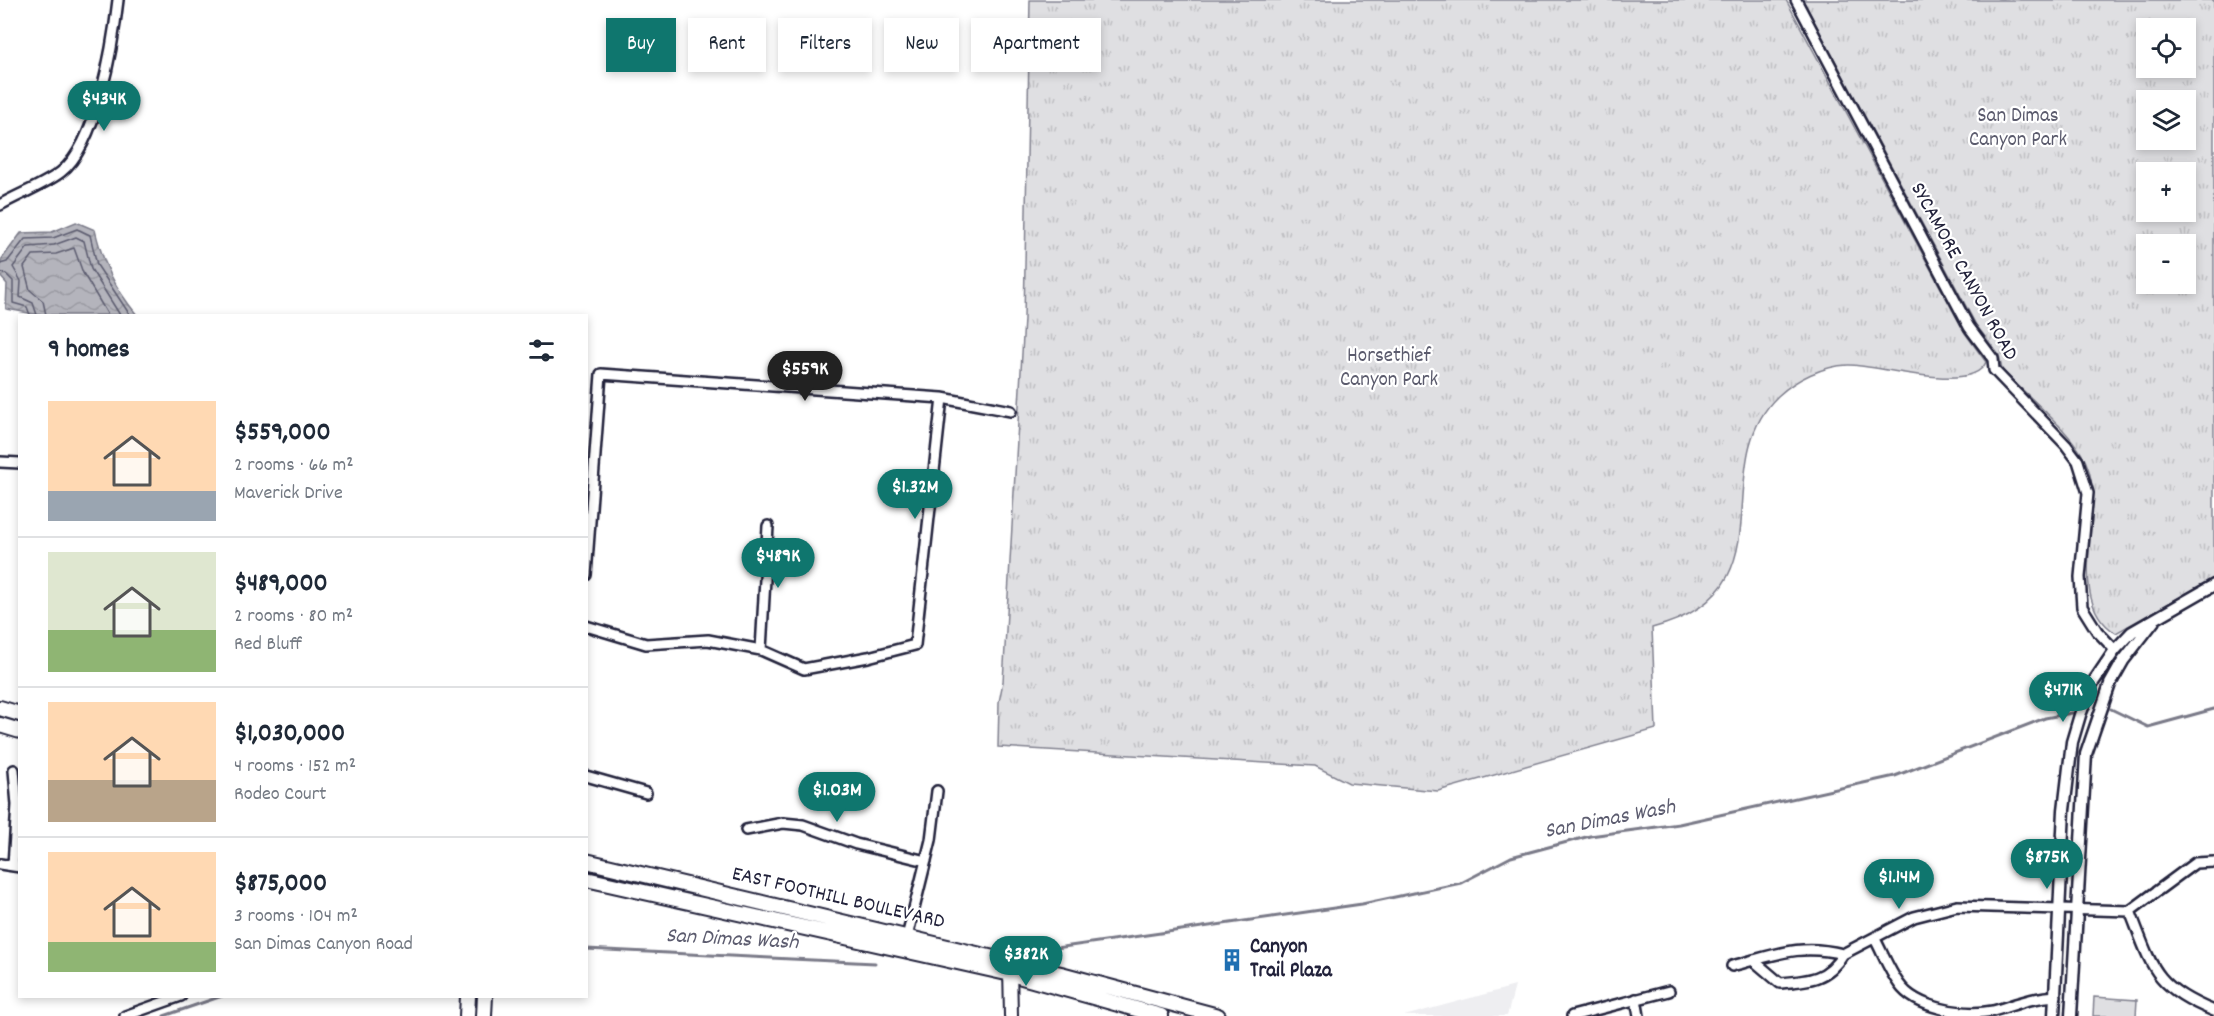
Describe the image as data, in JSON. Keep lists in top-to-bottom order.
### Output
{
  "streets": {
    "main road": ["EAST FOOTHILL BOULEVARD"],
    "street": ["SYCAMORE CANYON ROAD"]
  },
  "water": ["San Dimas Wash"],
  "parks": ["San Dimas Canyon Park", "Horsethief Canyon Park"],
  "places": {
    "building": ["Canyon Trail Plaza"]
  },
  "page": {
    "map_buttons": ["+", "−"],
    "chip": [
      "Buy",
      "Rent",
      "Filters",
      "New",
      "Apartment"
    ],
    "price": [
      "$434K",
      "$559K",
      "$1.32M",
      "$489K",
      "$471K",
      "$1.03M",
      "$875K",
      "$1.14M",
      "$382K"
    ],
    "heading": "9 homes",
    "list": [
      {
        "name": "$559,000",
        "note": "2 rooms · 66 m² · Maverick Drive"
      },
      {
        "name": "$489,000",
        "note": "2 rooms · 80 m² · Red Bluff"
      },
      {
        "name": "$1,030,000",
        "note": "4 rooms · 152 m² · Rodeo Court"
      },
      {
        "name": "$875,000",
        "note": "3 rooms · 104 m² · San Dimas Canyon Road"
      }
    ]
  }
}
